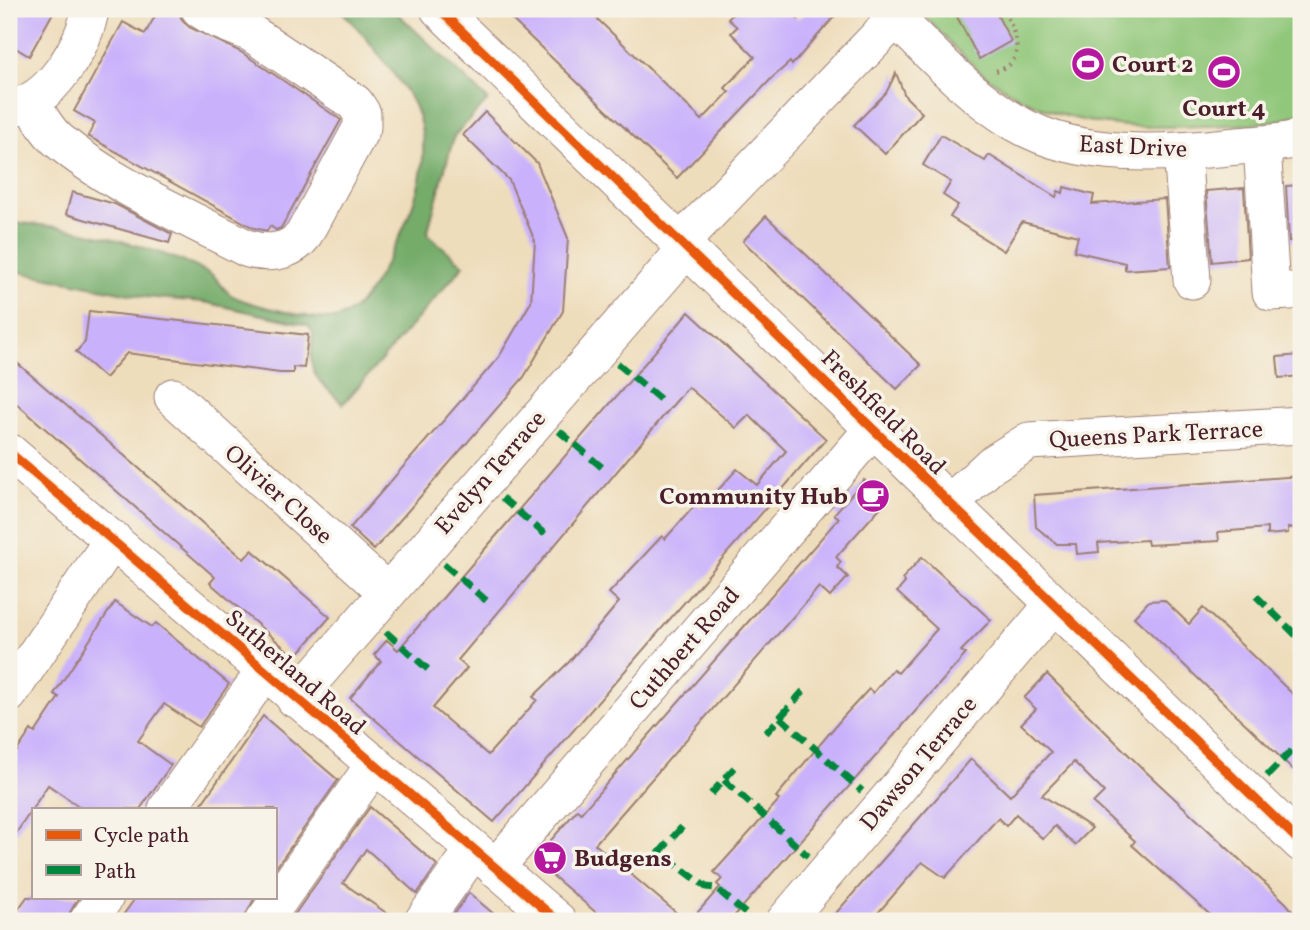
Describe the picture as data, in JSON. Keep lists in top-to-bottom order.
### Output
{
  "streets": {
    "street": [
      "East Drive",
      "Freshfield Road",
      "Queens Park Terrace",
      "Evelyn Terrace",
      "Olivier Close",
      "Cuthbert Road",
      "Sutherland Road",
      "Dawson Terrace"
    ]
  },
  "crossings": [
    ["East Drive", "Evelyn Terrace"],
    ["Freshfield Road", "Queens Park Terrace"],
    ["Freshfield Road", "Evelyn Terrace"],
    ["Freshfield Road", "Cuthbert Road"],
    ["Freshfield Road", "Dawson Terrace"],
    ["Evelyn Terrace", "Olivier Close"],
    ["Evelyn Terrace", "Sutherland Road"],
    ["Cuthbert Road", "Sutherland Road"]
  ],
  "places": {
    "sports": ["Court 2", "Court 4"],
    "cafe": ["Community Hub"],
    "supermarket": ["Budgens"]
  },
  "legend": ["Cycle path", "Path"]
}
